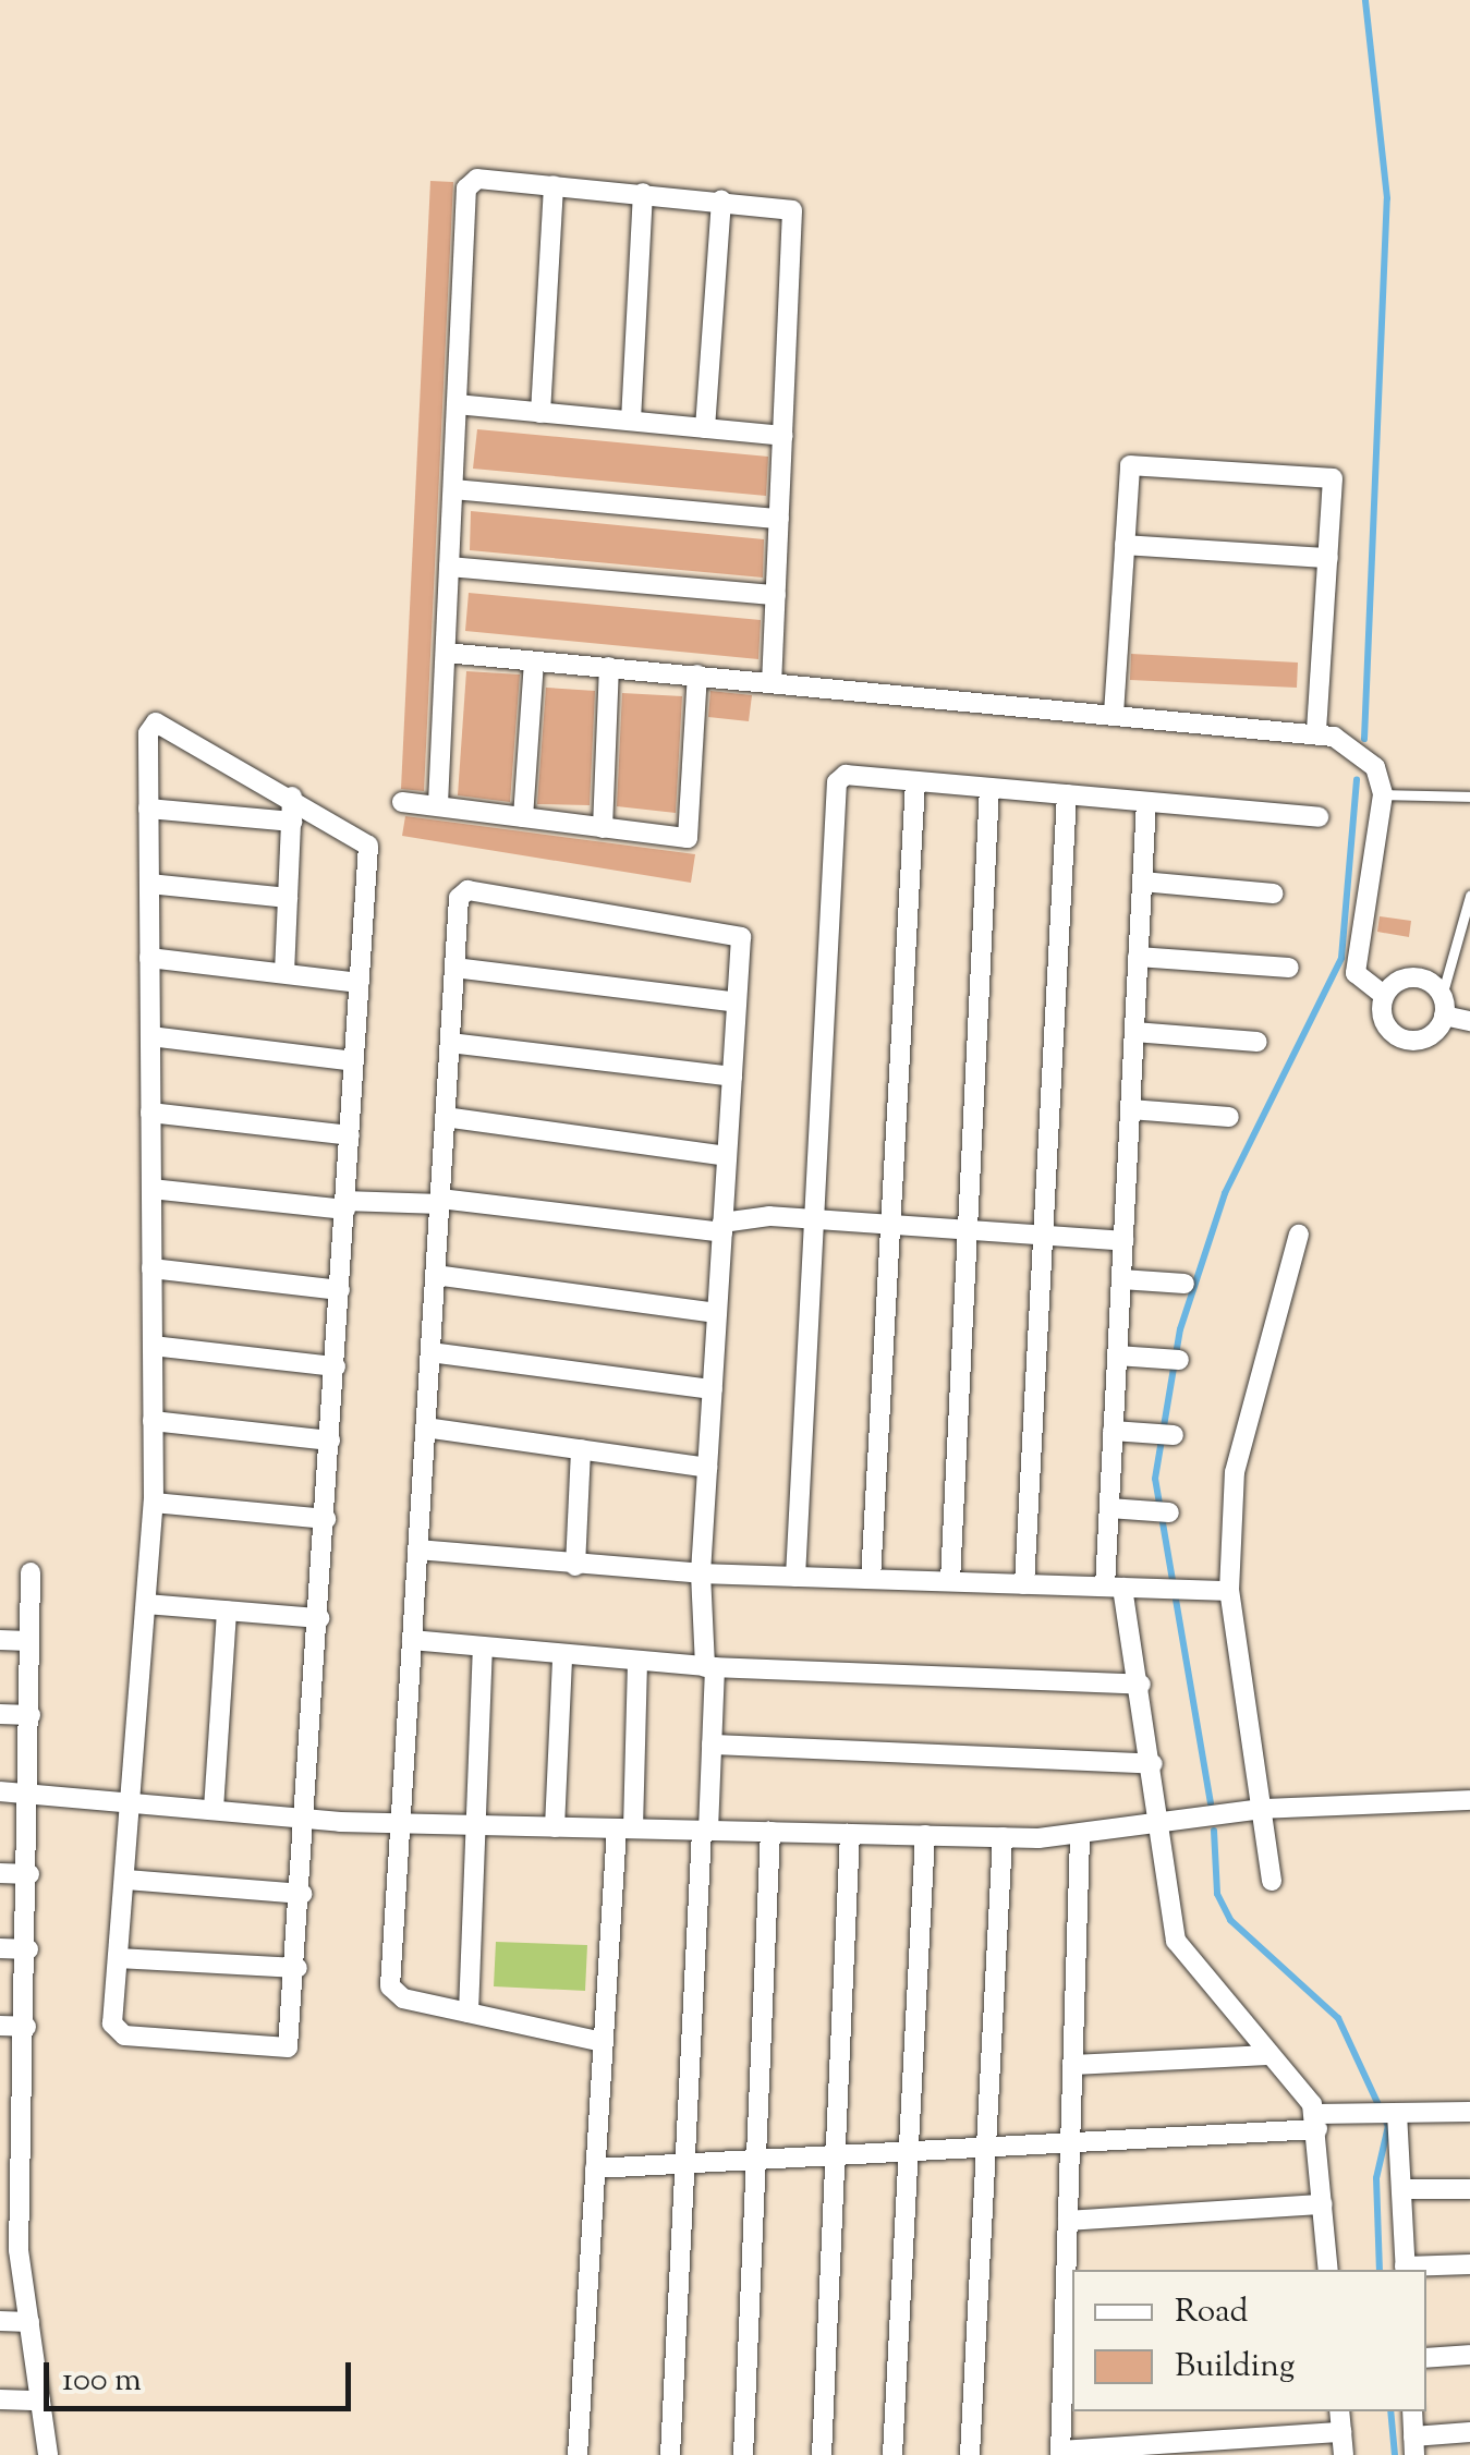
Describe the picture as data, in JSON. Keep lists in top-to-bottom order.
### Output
{
  "legend": ["Road", "Building"],
  "scale_bar": "100 m"
}
